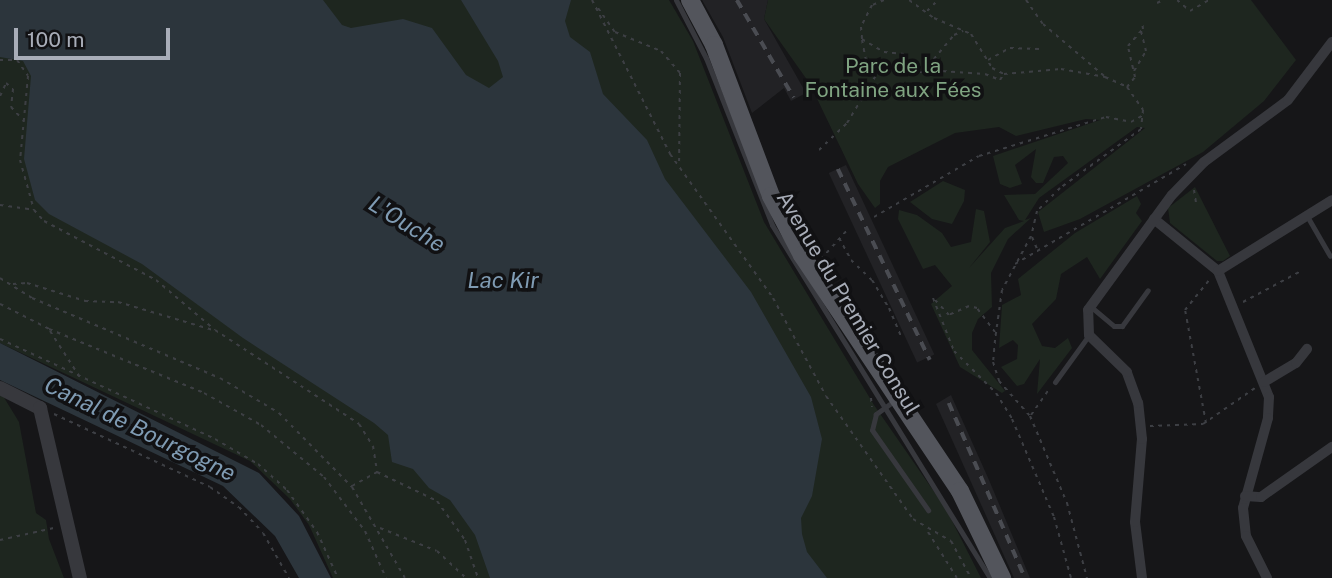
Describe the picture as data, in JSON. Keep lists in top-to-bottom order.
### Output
{
  "streets": {
    "main road": ["Avenue du Premier Consul"]
  },
  "water": ["L'Ouche", "Lac Kir", "Canal de Bourgogne"],
  "parks": ["Parc de la Fontaine aux Fées"],
  "scale_bar": "100 m"
}
